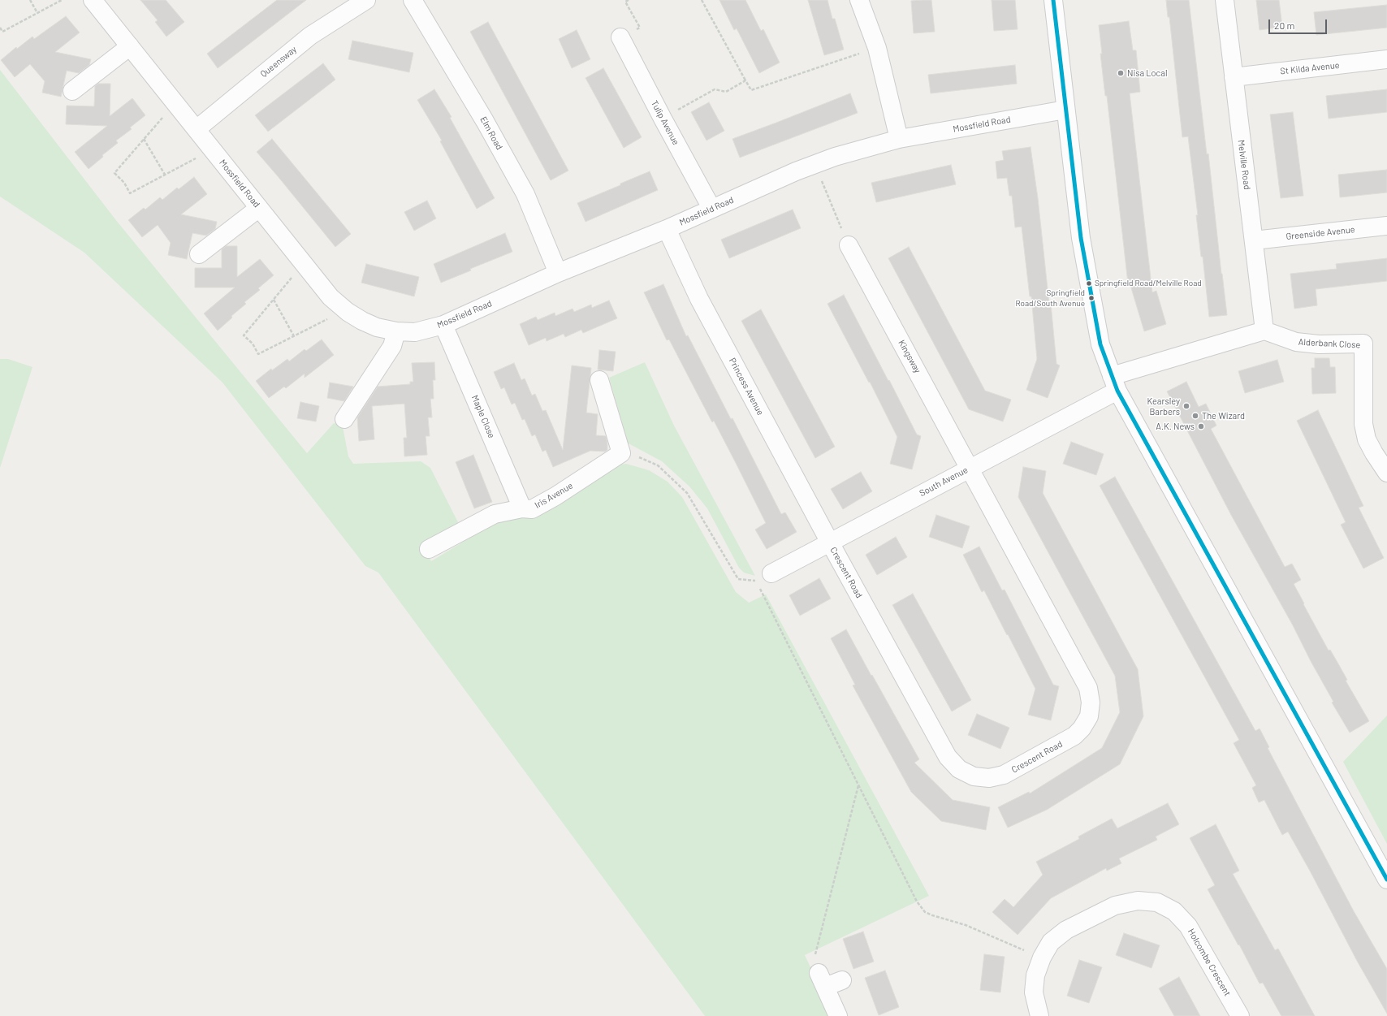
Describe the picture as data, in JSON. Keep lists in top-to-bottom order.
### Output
{
  "streets": {
    "street": [
      "Queensway",
      "St Kilda Avenue",
      "Tulip Avenue",
      "Mossfield Road",
      "Elm Road",
      "Melville Road",
      "Greenside Avenue",
      "Alderbank Close",
      "Kingsway",
      "Princess Avenue",
      "Maple Close",
      "South Avenue",
      "Iris Avenue",
      "Crescent Road",
      "Holcombe Crescent"
    ]
  },
  "crossings": [
    ["Queensway", "Mossfield Road"],
    ["St Kilda Avenue", "Melville Road"],
    ["Tulip Avenue", "Mossfield Road"],
    ["Mossfield Road", "Elm Road"],
    ["Mossfield Road", "Princess Avenue"],
    ["Mossfield Road", "Maple Close"],
    ["Melville Road", "Greenside Avenue"],
    ["Melville Road", "Alderbank Close"],
    ["Kingsway", "South Avenue"],
    ["Kingsway", "Crescent Road"],
    ["Princess Avenue", "South Avenue"],
    ["Princess Avenue", "Crescent Road"],
    ["Maple Close", "Iris Avenue"],
    ["South Avenue", "Crescent Road"]
  ],
  "places": [
    "Nisa Local",
    "Springfield Road/Melville Road",
    "Springfield Road/South Avenue",
    "Kearsley Barbers",
    "The Wizard",
    "A.K. News"
  ],
  "scale_bar": "20 m"
}
